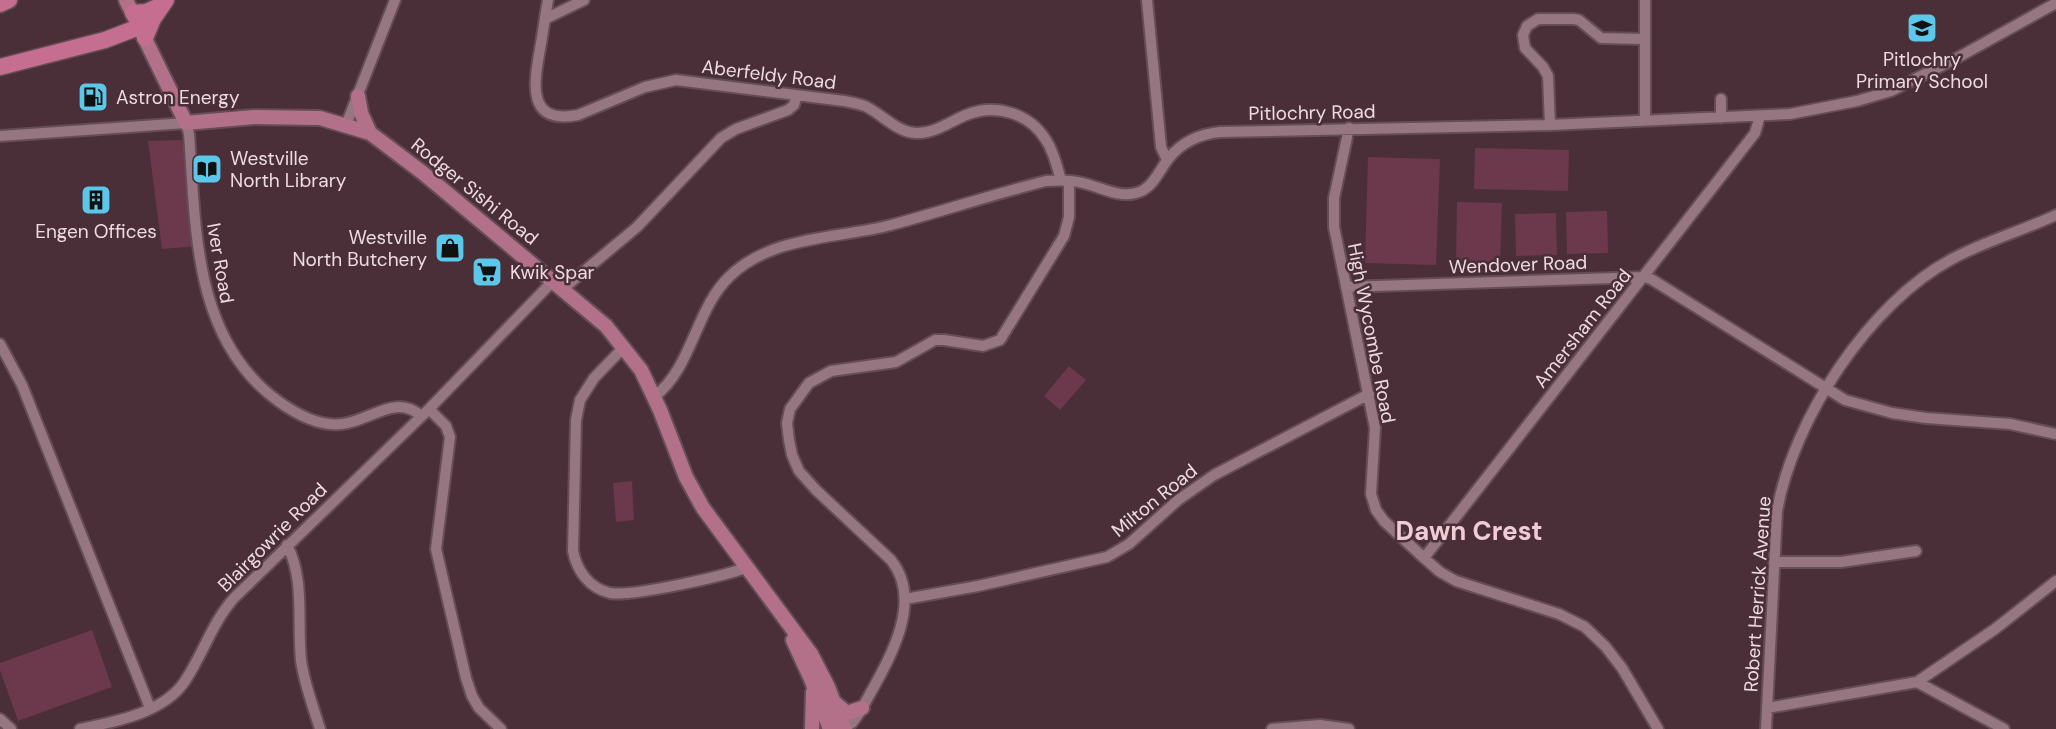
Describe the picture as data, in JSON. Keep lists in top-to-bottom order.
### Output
{
  "streets": {
    "main road": ["Rodger Sishi Road"],
    "street": [
      "Aberfeldy Road",
      "Pitlochry Road",
      "Iver Road",
      "Wendover Road",
      "Amersham Road",
      "High Wycombe Road",
      "Milton Road",
      "Blairgowrie Road",
      "Robert Herrick Avenue"
    ]
  },
  "crossings": [
    ["Aberfeldy Road", "Pitlochry Road"],
    ["Aberfeldy Road", "Rodger Sishi Road"],
    ["Aberfeldy Road", "Milton Road"],
    ["Pitlochry Road", "Rodger Sishi Road"],
    ["Pitlochry Road", "Amersham Road"],
    ["Pitlochry Road", "High Wycombe Road"],
    ["Rodger Sishi Road", "Iver Road"],
    ["Iver Road", "Blairgowrie Road"],
    ["Wendover Road", "Amersham Road"],
    ["Wendover Road", "High Wycombe Road"],
    ["Amersham Road", "High Wycombe Road"],
    ["High Wycombe Road", "Milton Road"]
  ],
  "districts": ["Dawn Crest"],
  "places": {
    "school or university": ["Pitlochry Primary School"],
    "fuel station": ["Astron Energy"],
    "library": ["Westville North Library"],
    "building": ["Engen Offices"],
    "shop": ["Westville North Butchery"],
    "supermarket": ["Kwik Spar"]
  }
}
